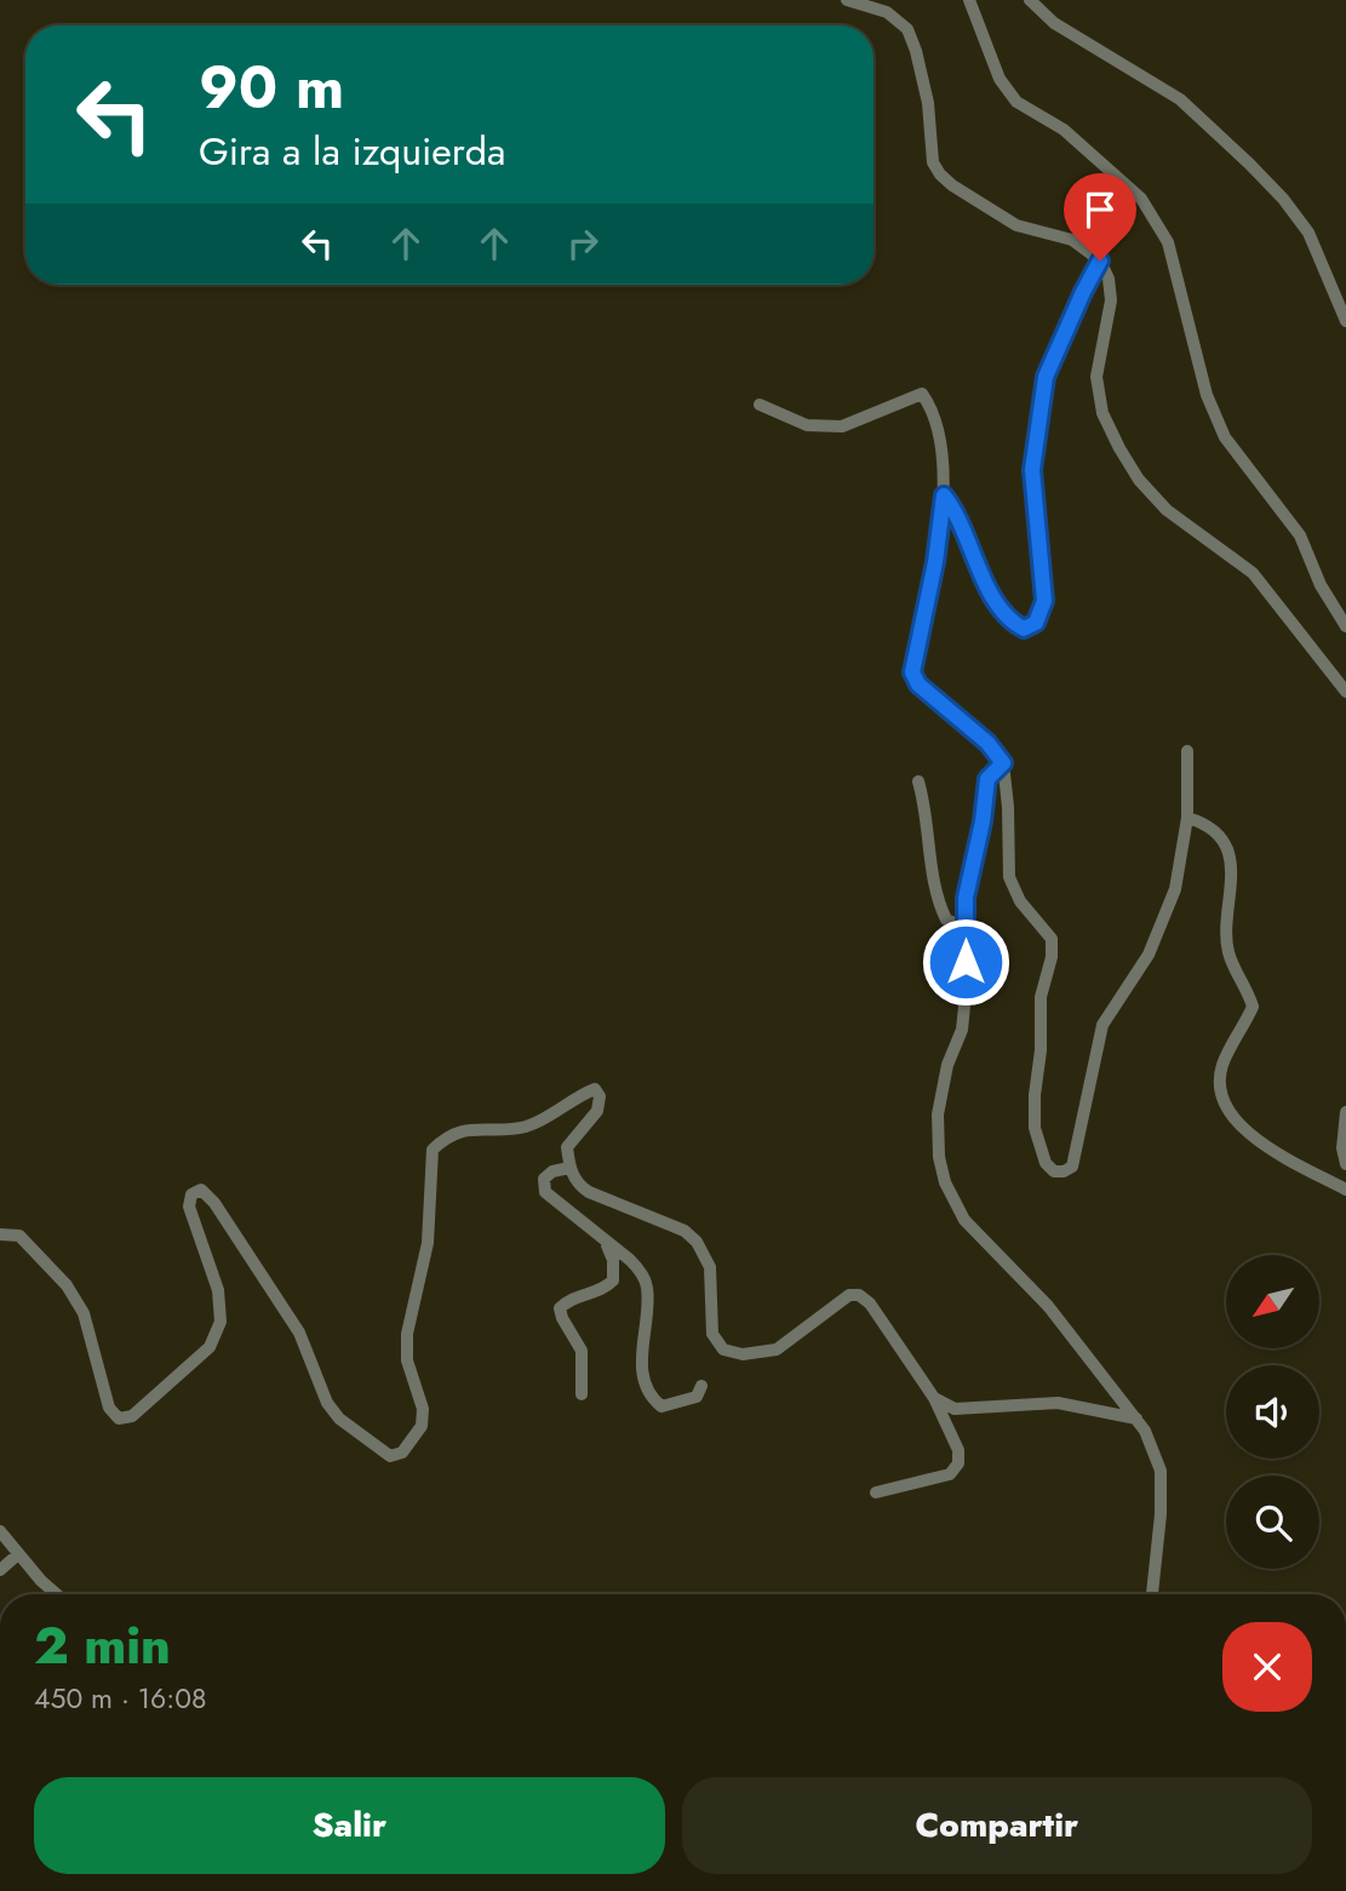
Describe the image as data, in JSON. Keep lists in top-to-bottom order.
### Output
{
  "north": "bottom left",
  "page": {
    "turn": ["90 m", "Gira a la izquierda"],
    "heading": ["2 min", "450 m · 16:08"],
    "buttons": ["Salir", "Compartir"]
  }
}
